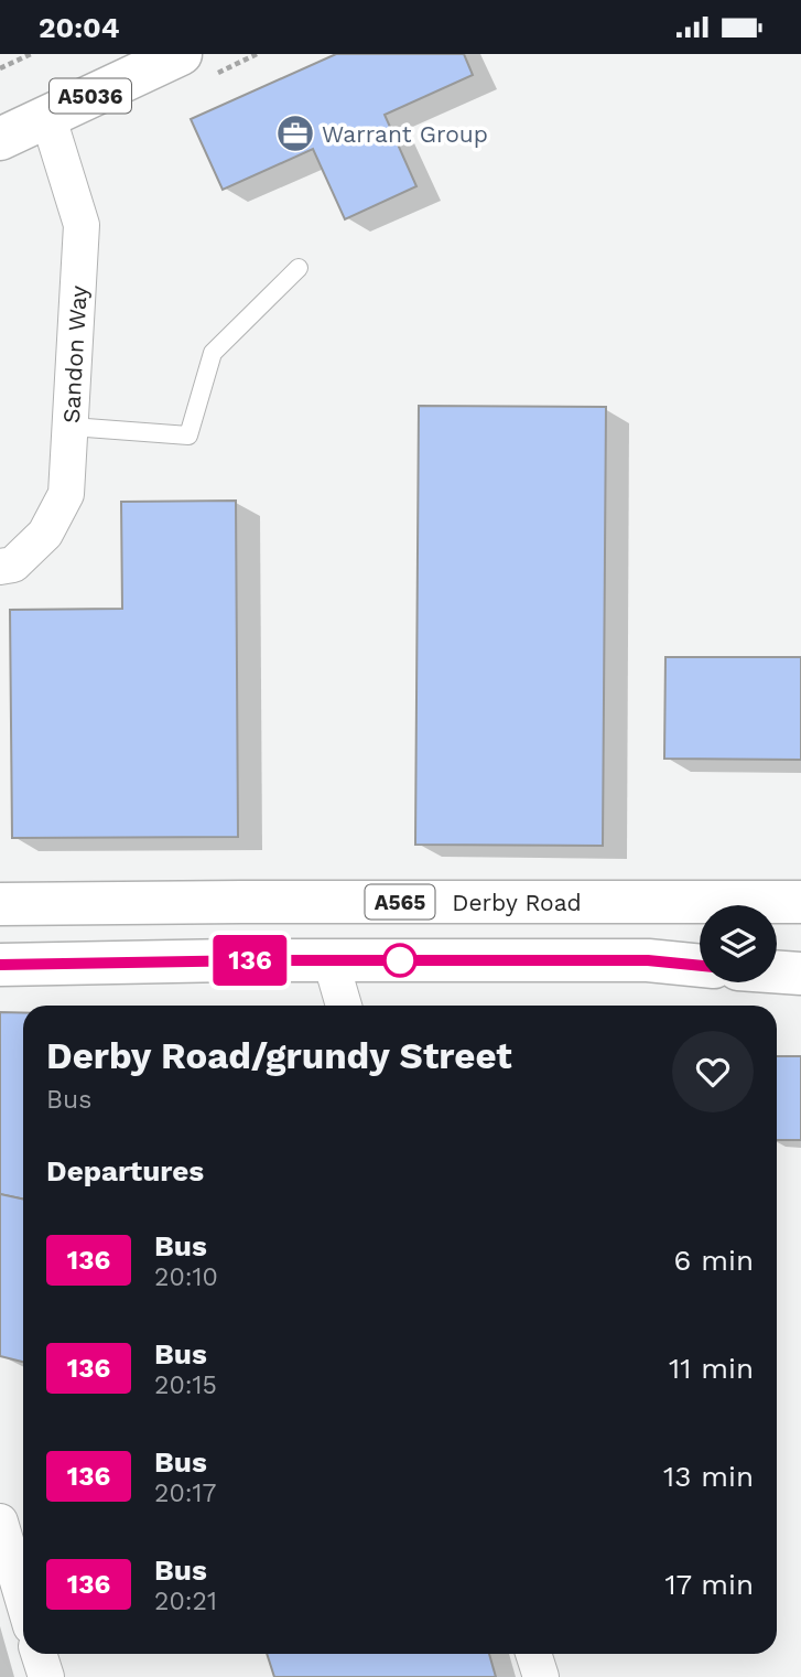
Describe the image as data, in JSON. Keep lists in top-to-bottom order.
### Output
{
  "streets": {
    "main road": ["A5036", "A565", "Derby Road"],
    "street": ["Sandon Way"]
  },
  "crossings": [
    ["A5036", "Sandon Way"]
  ],
  "places": {
    "office": ["Warrant Group"]
  },
  "lines": ["bus line 136"],
  "page": {
    "status": "20:04",
    "on_map": "136",
    "heading": [
      ["Derby Road/grundy Street", "Bus"],
      "Departures"
    ],
    "list": [
      {
        "mark": "136",
        "name": "Bus",
        "note": "20:10",
        "value": "6 min"
      },
      {
        "mark": "136",
        "name": "Bus",
        "note": "20:15",
        "value": "11 min"
      },
      {
        "mark": "136",
        "name": "Bus",
        "note": "20:17",
        "value": "13 min"
      },
      {
        "mark": "136",
        "name": "Bus",
        "note": "20:21",
        "value": "17 min"
      }
    ]
  }
}
